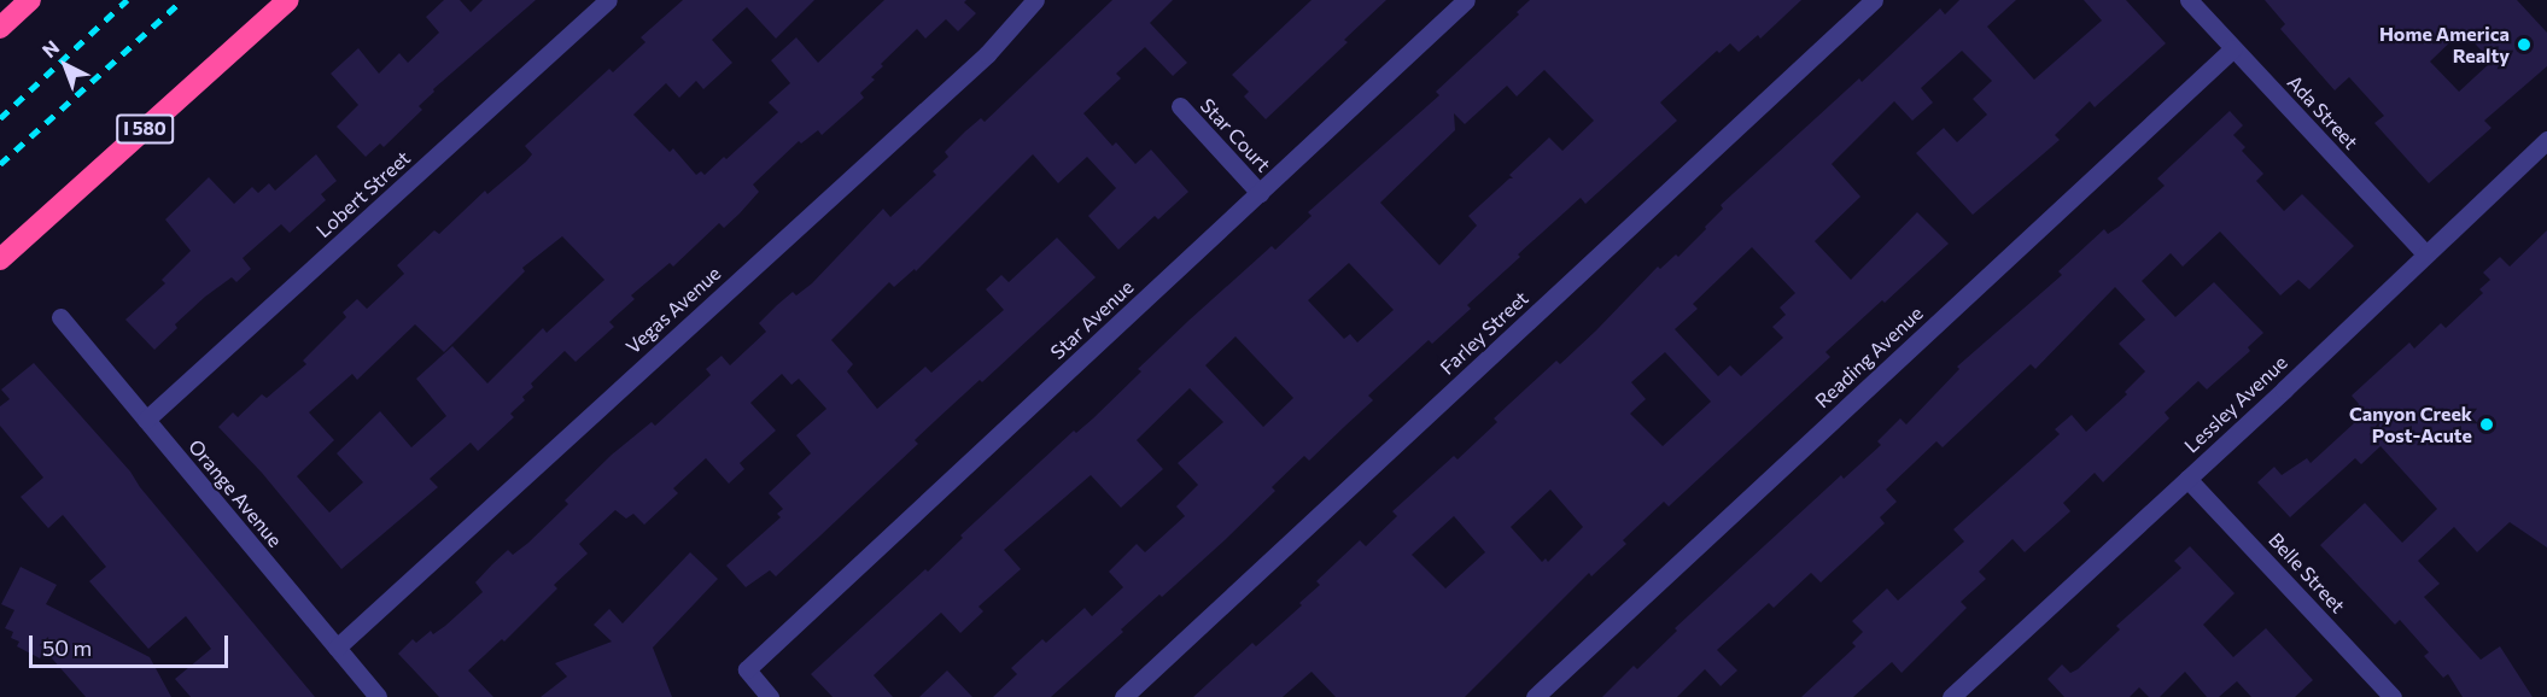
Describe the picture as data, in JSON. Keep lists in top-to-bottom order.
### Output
{
  "streets": {
    "highway": ["I 580"],
    "street": [
      "Ada Street",
      "Star Court",
      "Lobert Street",
      "Vegas Avenue",
      "Star Avenue",
      "Farley Street",
      "Reading Avenue",
      "Lessley Avenue",
      "Orange Avenue",
      "Belle Street"
    ]
  },
  "crossings": [
    ["Ada Street", "Reading Avenue"],
    ["Ada Street", "Lessley Avenue"],
    ["Star Court", "Star Avenue"],
    ["Lobert Street", "Orange Avenue"],
    ["Vegas Avenue", "Orange Avenue"],
    ["Lessley Avenue", "Belle Street"]
  ],
  "places": ["Home America Realty", "Canyon Creek Post-Acute"],
  "scale_bar": "50 m",
  "north": "top left"
}
